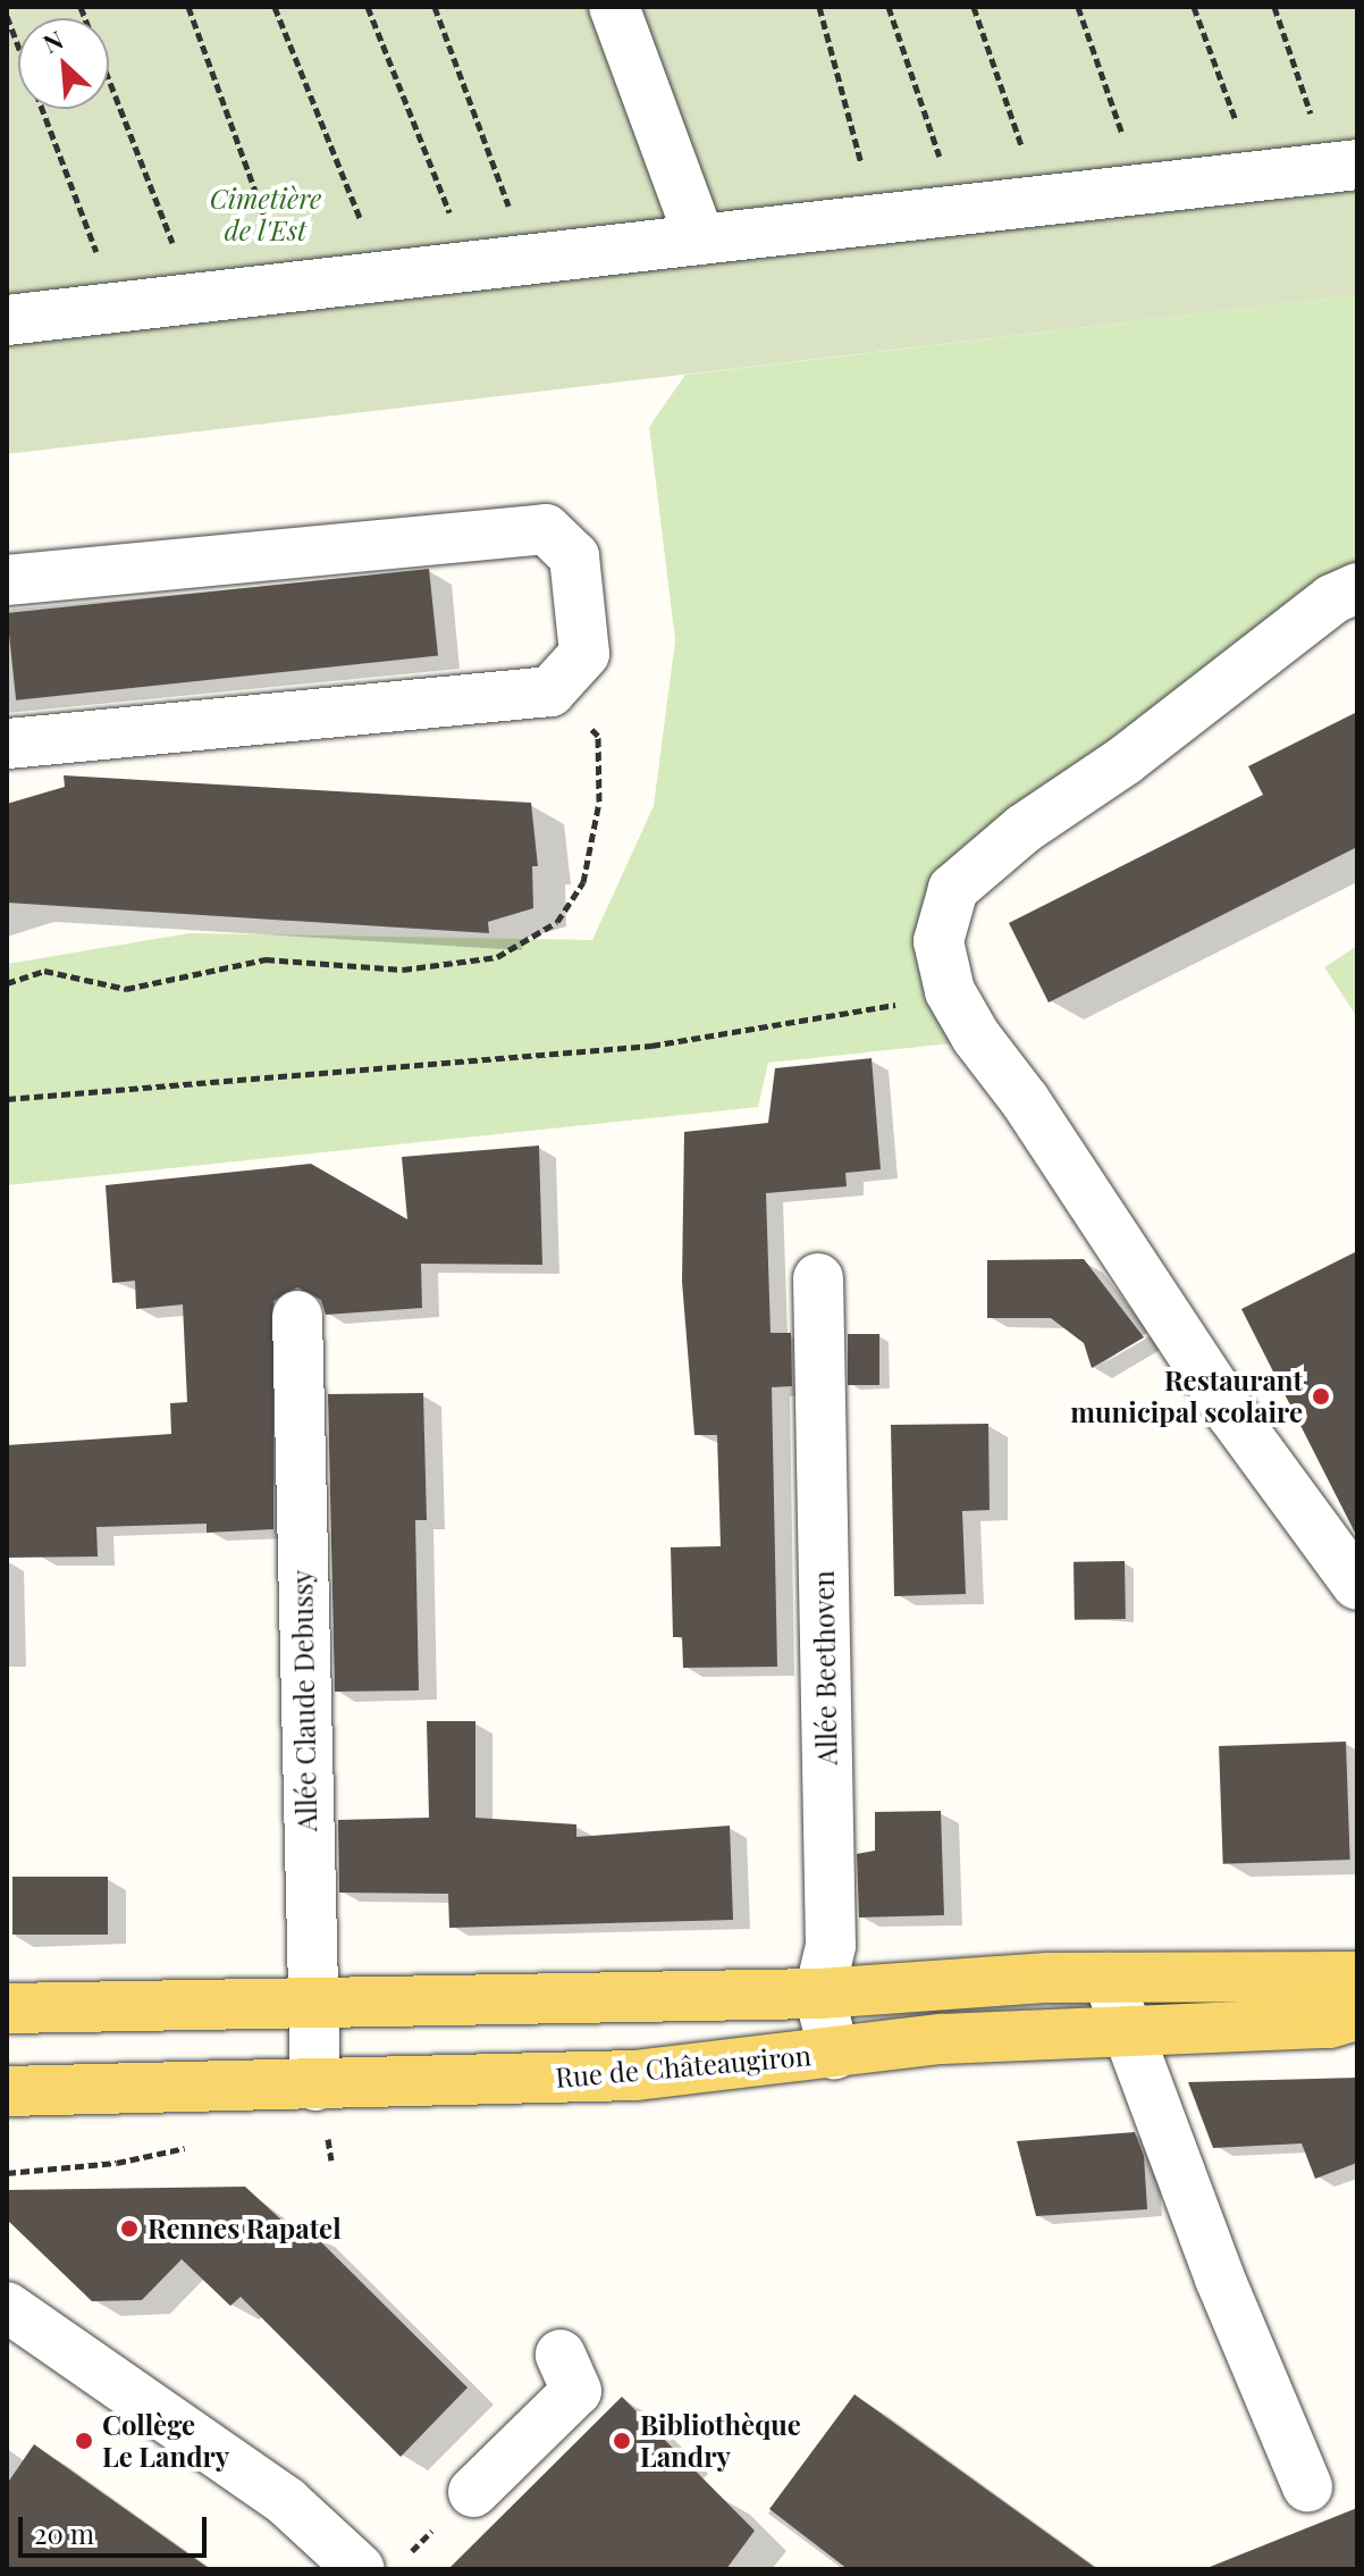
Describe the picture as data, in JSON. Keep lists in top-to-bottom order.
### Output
{
  "streets": {
    "main road": ["Rue de Châteaugiron"],
    "street": ["Allée Beethoven", "Allée Claude Debussy"]
  },
  "crossings": [
    ["Allée Beethoven", "Rue de Châteaugiron"],
    ["Allée Claude Debussy", "Rue de Châteaugiron"]
  ],
  "parks": ["Cimetière de l'Est"],
  "places": [
    "Restaurant municipal scolaire",
    "Rennes Rapatel",
    "Collège Le Landry",
    "Bibliothèque Landry"
  ],
  "scale_bar": "20 m",
  "north": "top left"
}
